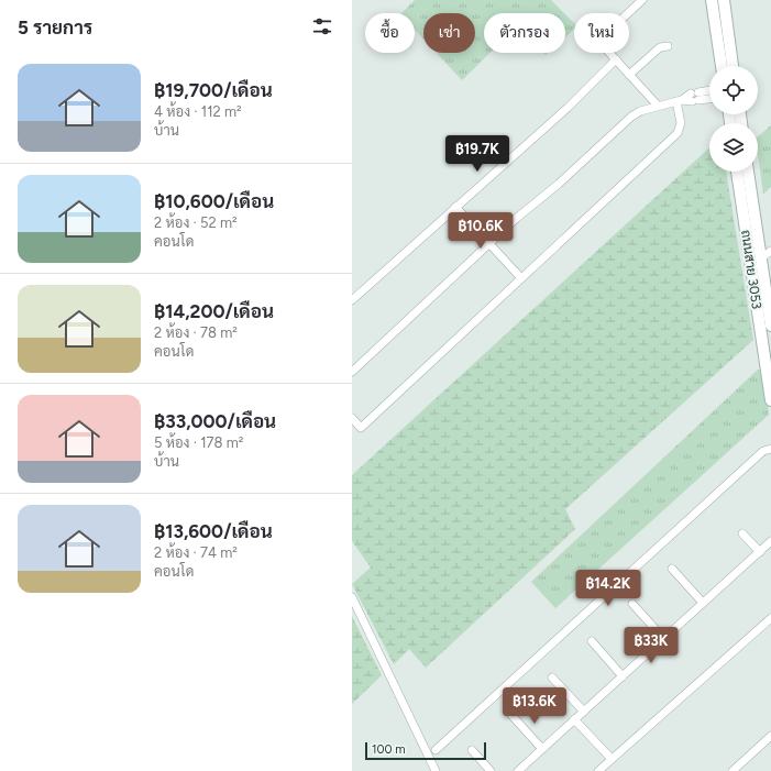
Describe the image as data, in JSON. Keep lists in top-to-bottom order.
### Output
{
  "streets": {
    "main road": ["ถนนสาย 3053"]
  },
  "scale_bar": "100 m",
  "page": {
    "heading": "5 รายการ",
    "chip": [
      "ซื้อ",
      "เช่า",
      "ตัวกรอง",
      "ใหม่"
    ],
    "list": [
      {
        "name": "฿19,700/เดือน",
        "note": "4 ห้อง · 112 m² · บ้าน"
      },
      {
        "name": "฿10,600/เดือน",
        "note": "2 ห้อง · 52 m² · คอนโด"
      },
      {
        "name": "฿14,200/เดือน",
        "note": "2 ห้อง · 78 m² · คอนโด"
      },
      {
        "name": "฿33,000/เดือน",
        "note": "5 ห้อง · 178 m² · บ้าน"
      },
      {
        "name": "฿13,600/เดือน",
        "note": "2 ห้อง · 74 m² · คอนโด"
      }
    ],
    "price": [
      "฿19.7K",
      "฿10.6K",
      "฿14.2K",
      "฿33K",
      "฿13.6K"
    ],
    "scale": "100 m"
  }
}
